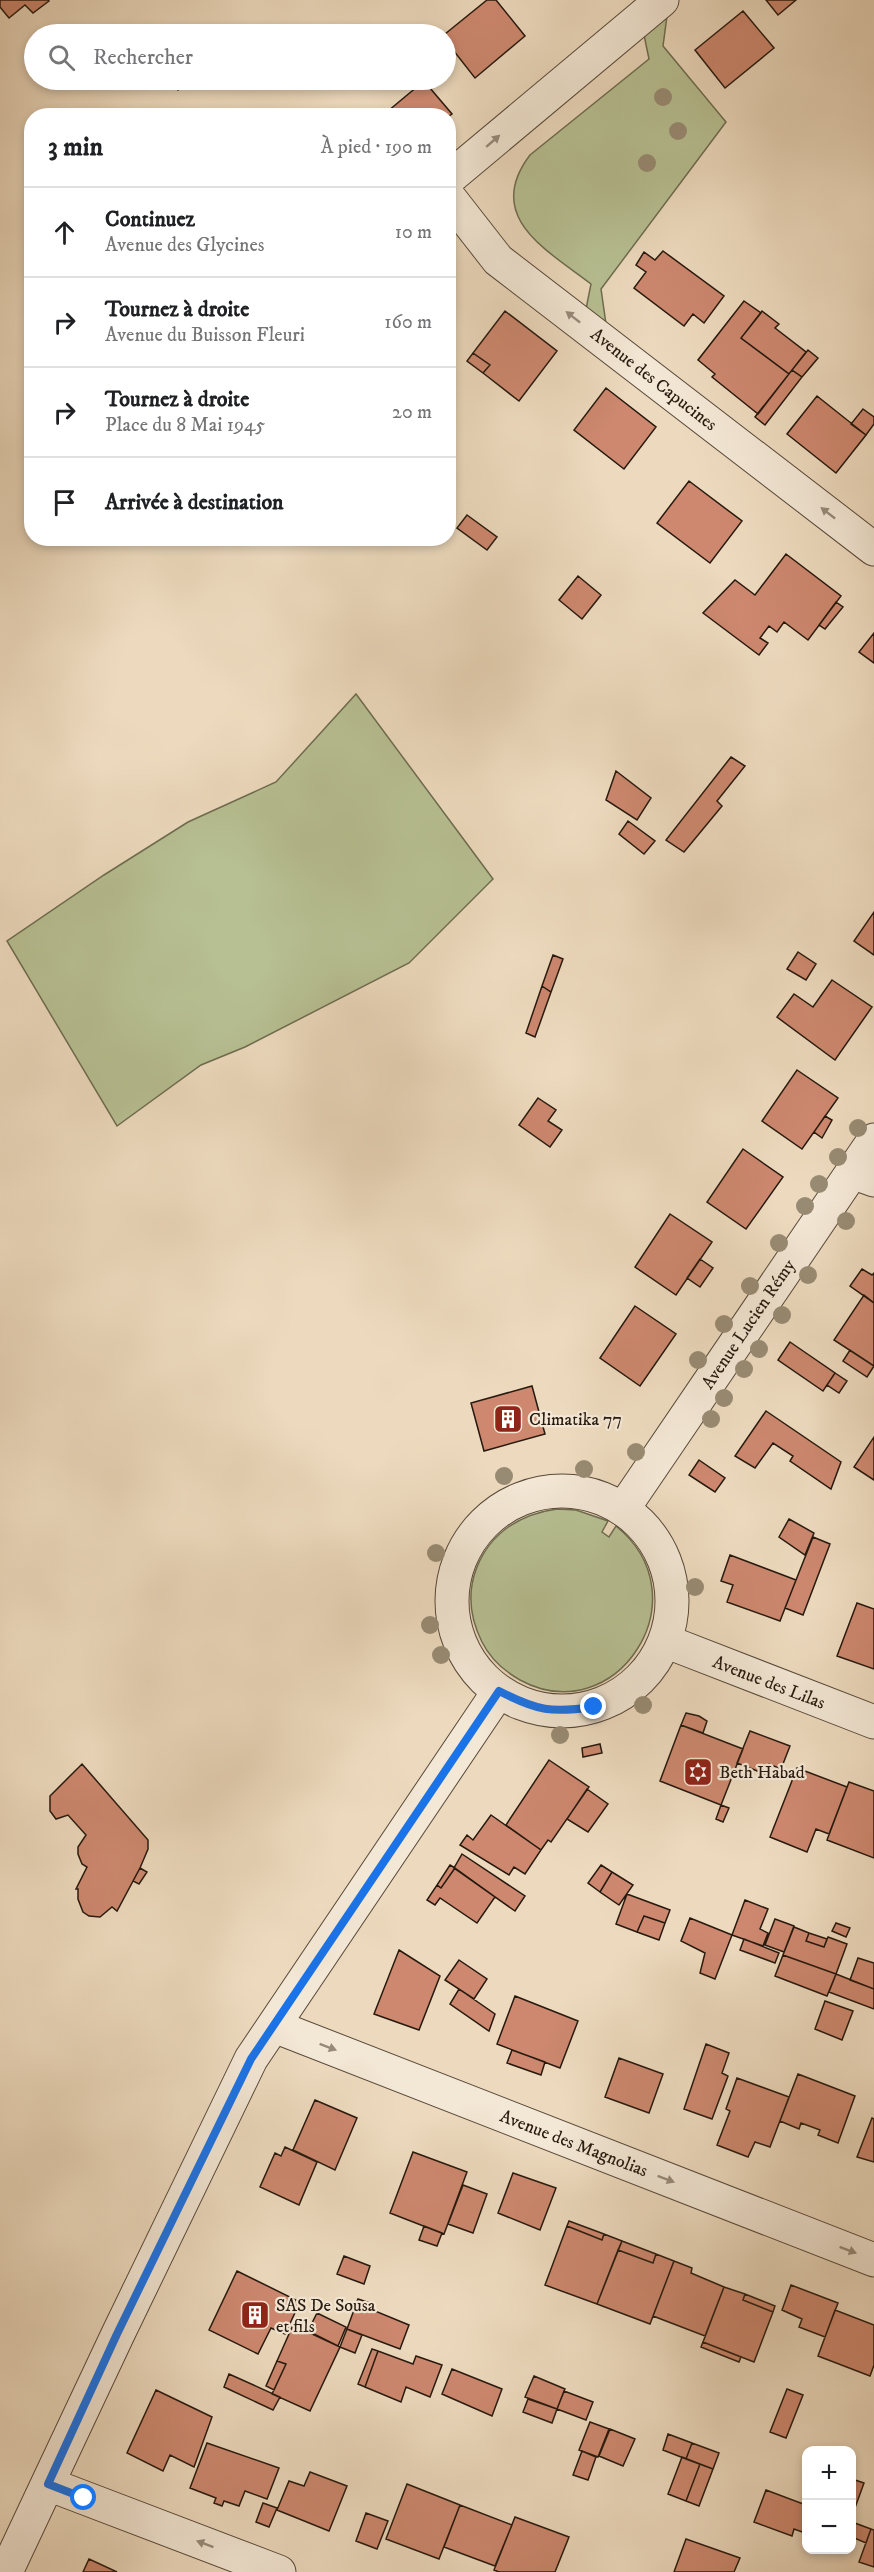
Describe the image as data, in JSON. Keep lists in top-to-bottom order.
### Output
{
  "streets": {
    "street": [
      "Avenue des Capucines",
      "Avenue Lucien Rémy",
      "Avenue des Lilas",
      "Avenue des Magnolias"
    ]
  },
  "one_way": ["Avenue des Capucines", "Avenue des Magnolias"],
  "places": {
    "building": ["Climatika 77", "SAS De Sousa et fils"],
    "synagogue": ["Beth Habad"]
  },
  "page": {
    "search": "Rechercher",
    "heading": ["3 min", "À pied · 190 m"],
    "list": [
      ["Continuez", "Avenue des Glycines", "10 m"],
      ["Tournez à droite", "Avenue du Buisson Fleuri", "160 m"],
      ["Tournez à droite", "Place du 8 Mai 1945", "20 m"],
      "Arrivée à destination"
    ],
    "map_buttons": ["+", "−"]
  }
}
